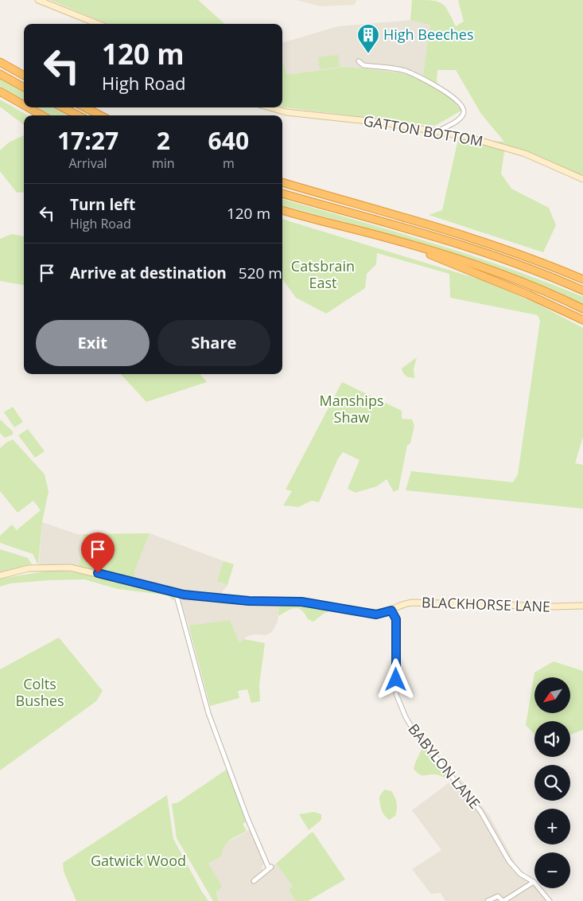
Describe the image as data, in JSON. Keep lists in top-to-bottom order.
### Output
{
  "streets": {
    "street": ["GATTON BOTTOM", "BLACKHORSE LANE", "BABYLON LANE"]
  },
  "crossings": [
    ["BLACKHORSE LANE", "BABYLON LANE"]
  ],
  "parks": [
    "Catsbrain East",
    "Manships Shaw",
    "Colts Bushes",
    "Gatwick Wood"
  ],
  "places": {
    "building": ["High Beeches"]
  },
  "north": "bottom left",
  "page": {
    "turn": ["120 m", "High Road"],
    "eta": [
      "17:27",
      "Arrival",
      "2",
      "min",
      "640",
      "m"
    ],
    "list": [
      {
        "name": "Turn left",
        "note": "High Road",
        "value": "120 m"
      },
      {
        "name": "Arrive at destination",
        "value": "520 m"
      }
    ],
    "buttons": ["Exit", "Share"],
    "map_buttons": ["+", "−"]
  }
}
